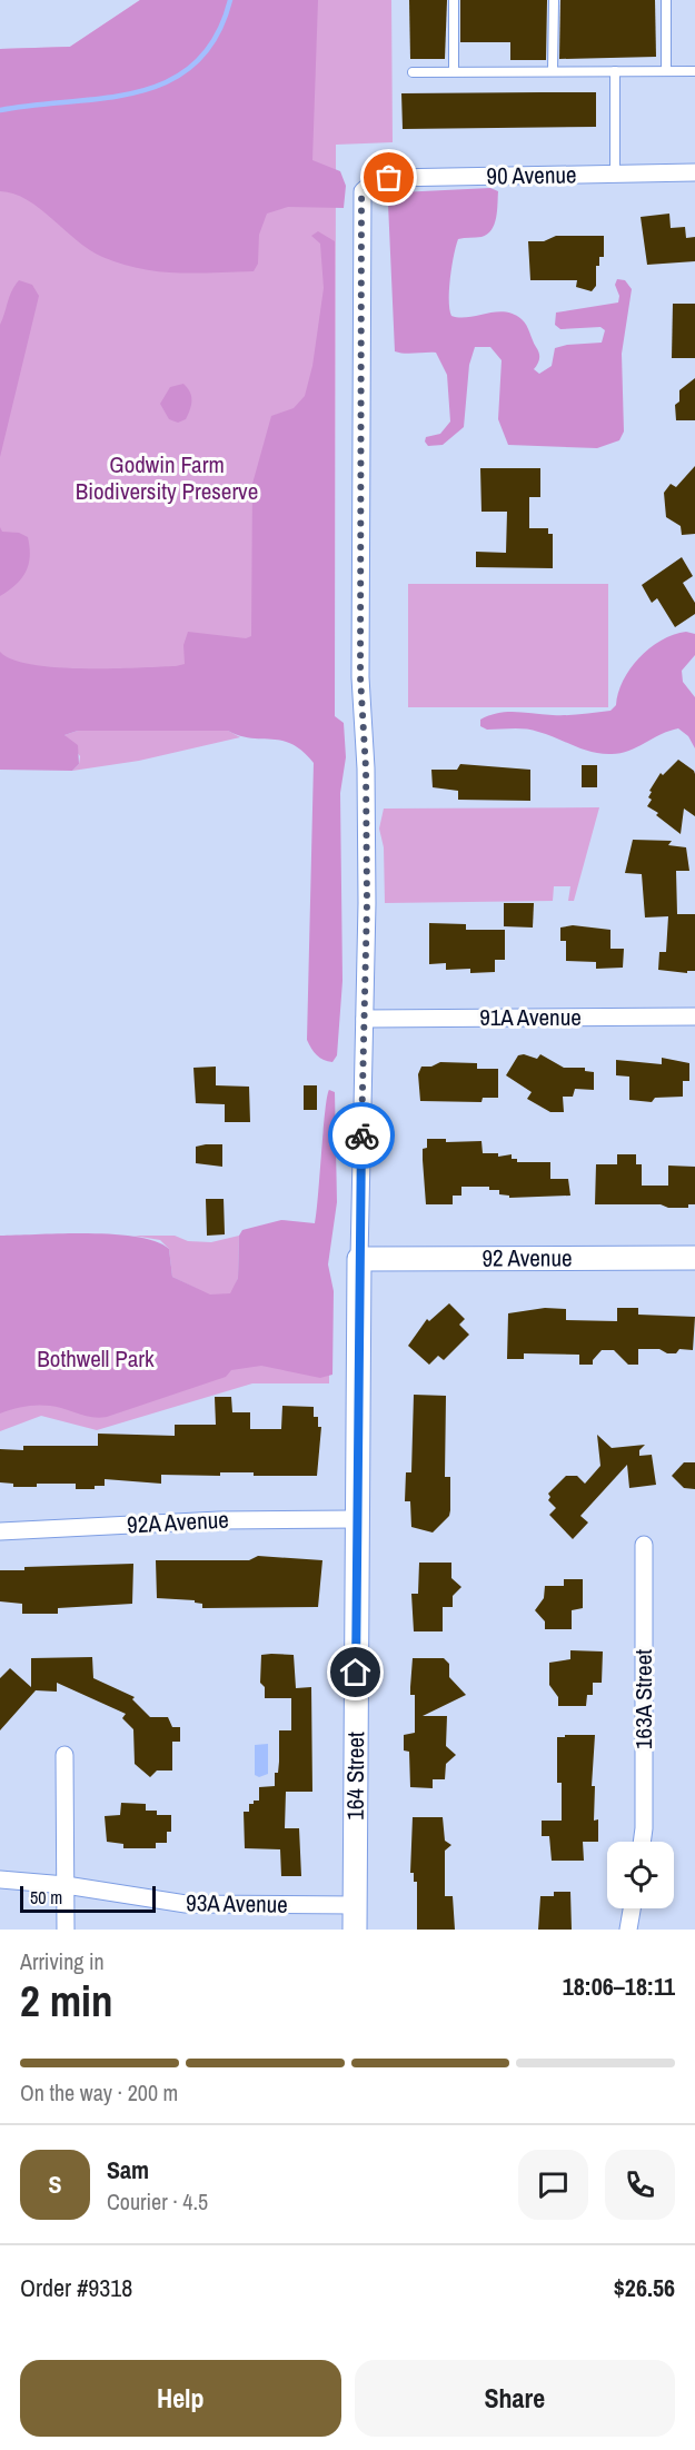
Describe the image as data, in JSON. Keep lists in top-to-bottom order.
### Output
{
  "streets": {
    "street": [
      "90 Avenue",
      "91A Avenue",
      "92 Avenue",
      "92A Avenue",
      "163A Street",
      "164 Street",
      "93A Avenue"
    ]
  },
  "crossings": [
    ["90 Avenue", "164 Street"],
    ["91A Avenue", "164 Street"],
    ["92 Avenue", "164 Street"],
    ["92A Avenue", "164 Street"],
    ["164 Street", "93A Avenue"]
  ],
  "parks": ["Godwin Farm Biodiversity Preserve", "Bothwell Park"],
  "scale_bar": "50 m",
  "page": {
    "scale": "50 m",
    "heading": ["2 min", "Arriving in", "18:06–18:11"],
    "panel": [
      "Sam",
      "Courier · 4.5",
      "Order #9318",
      "$26.56"
    ],
    "bar": "On the way · 200 m",
    "round": "S",
    "buttons": ["Help", "Share"]
  }
}
